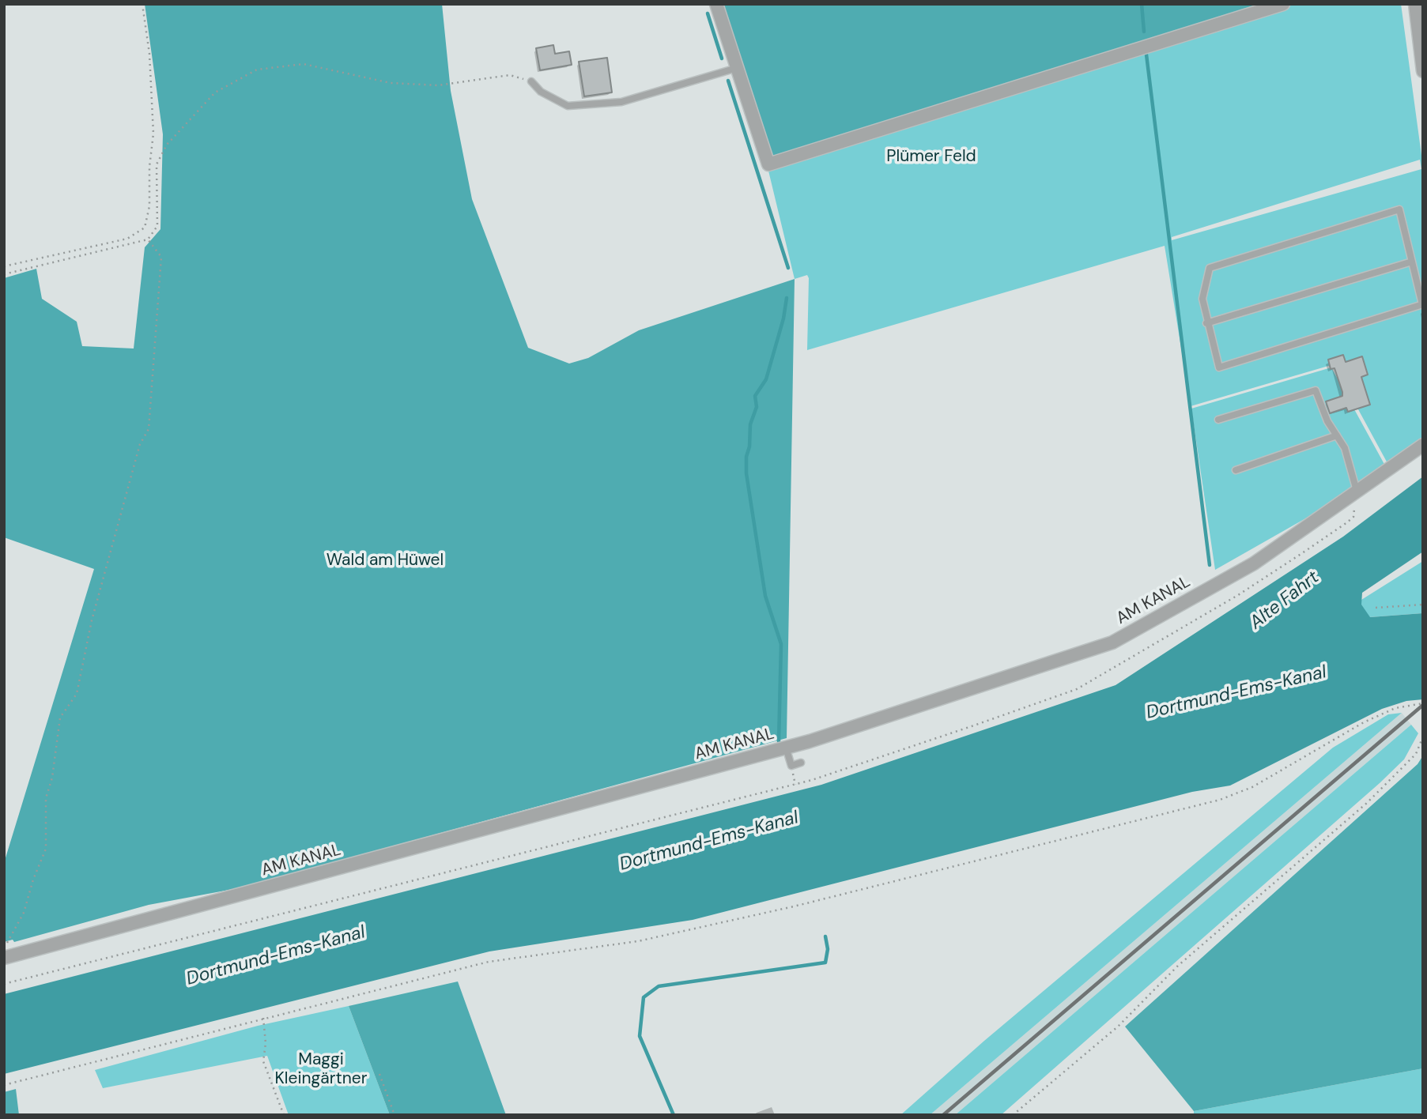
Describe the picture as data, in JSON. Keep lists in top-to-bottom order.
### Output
{
  "streets": {
    "street": ["AM KANAL"]
  },
  "water": ["Alte Fahrt", "Dortmund-Ems-Kanal"],
  "parks": ["Plümer Feld", "Wald am Hüwel", "Maggi Kleingärtner"]
}
